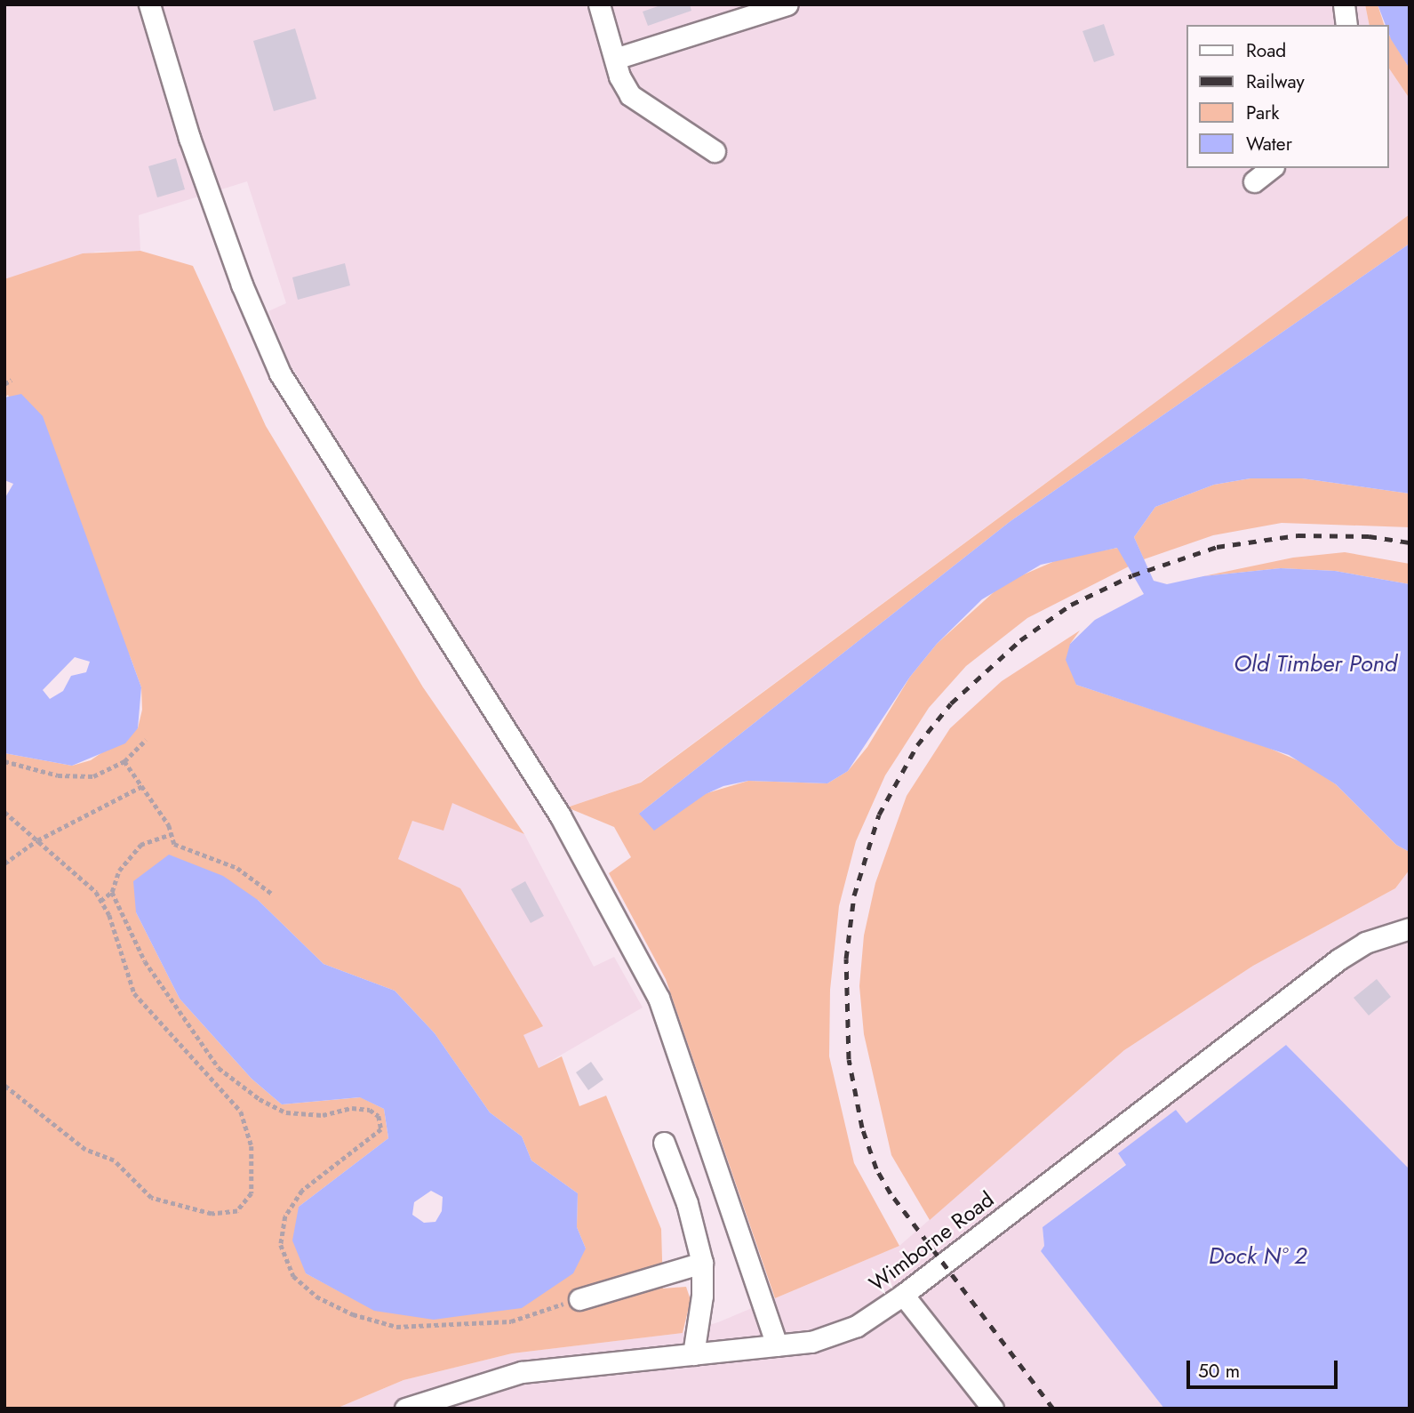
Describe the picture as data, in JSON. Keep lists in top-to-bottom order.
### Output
{
  "streets": {
    "street": ["Wimborne Road"]
  },
  "water": ["Old Timber Pond", "Dock Nº 2"],
  "legend": [
    "Road",
    "Railway",
    "Park",
    "Water"
  ],
  "scale_bar": "50 m"
}
